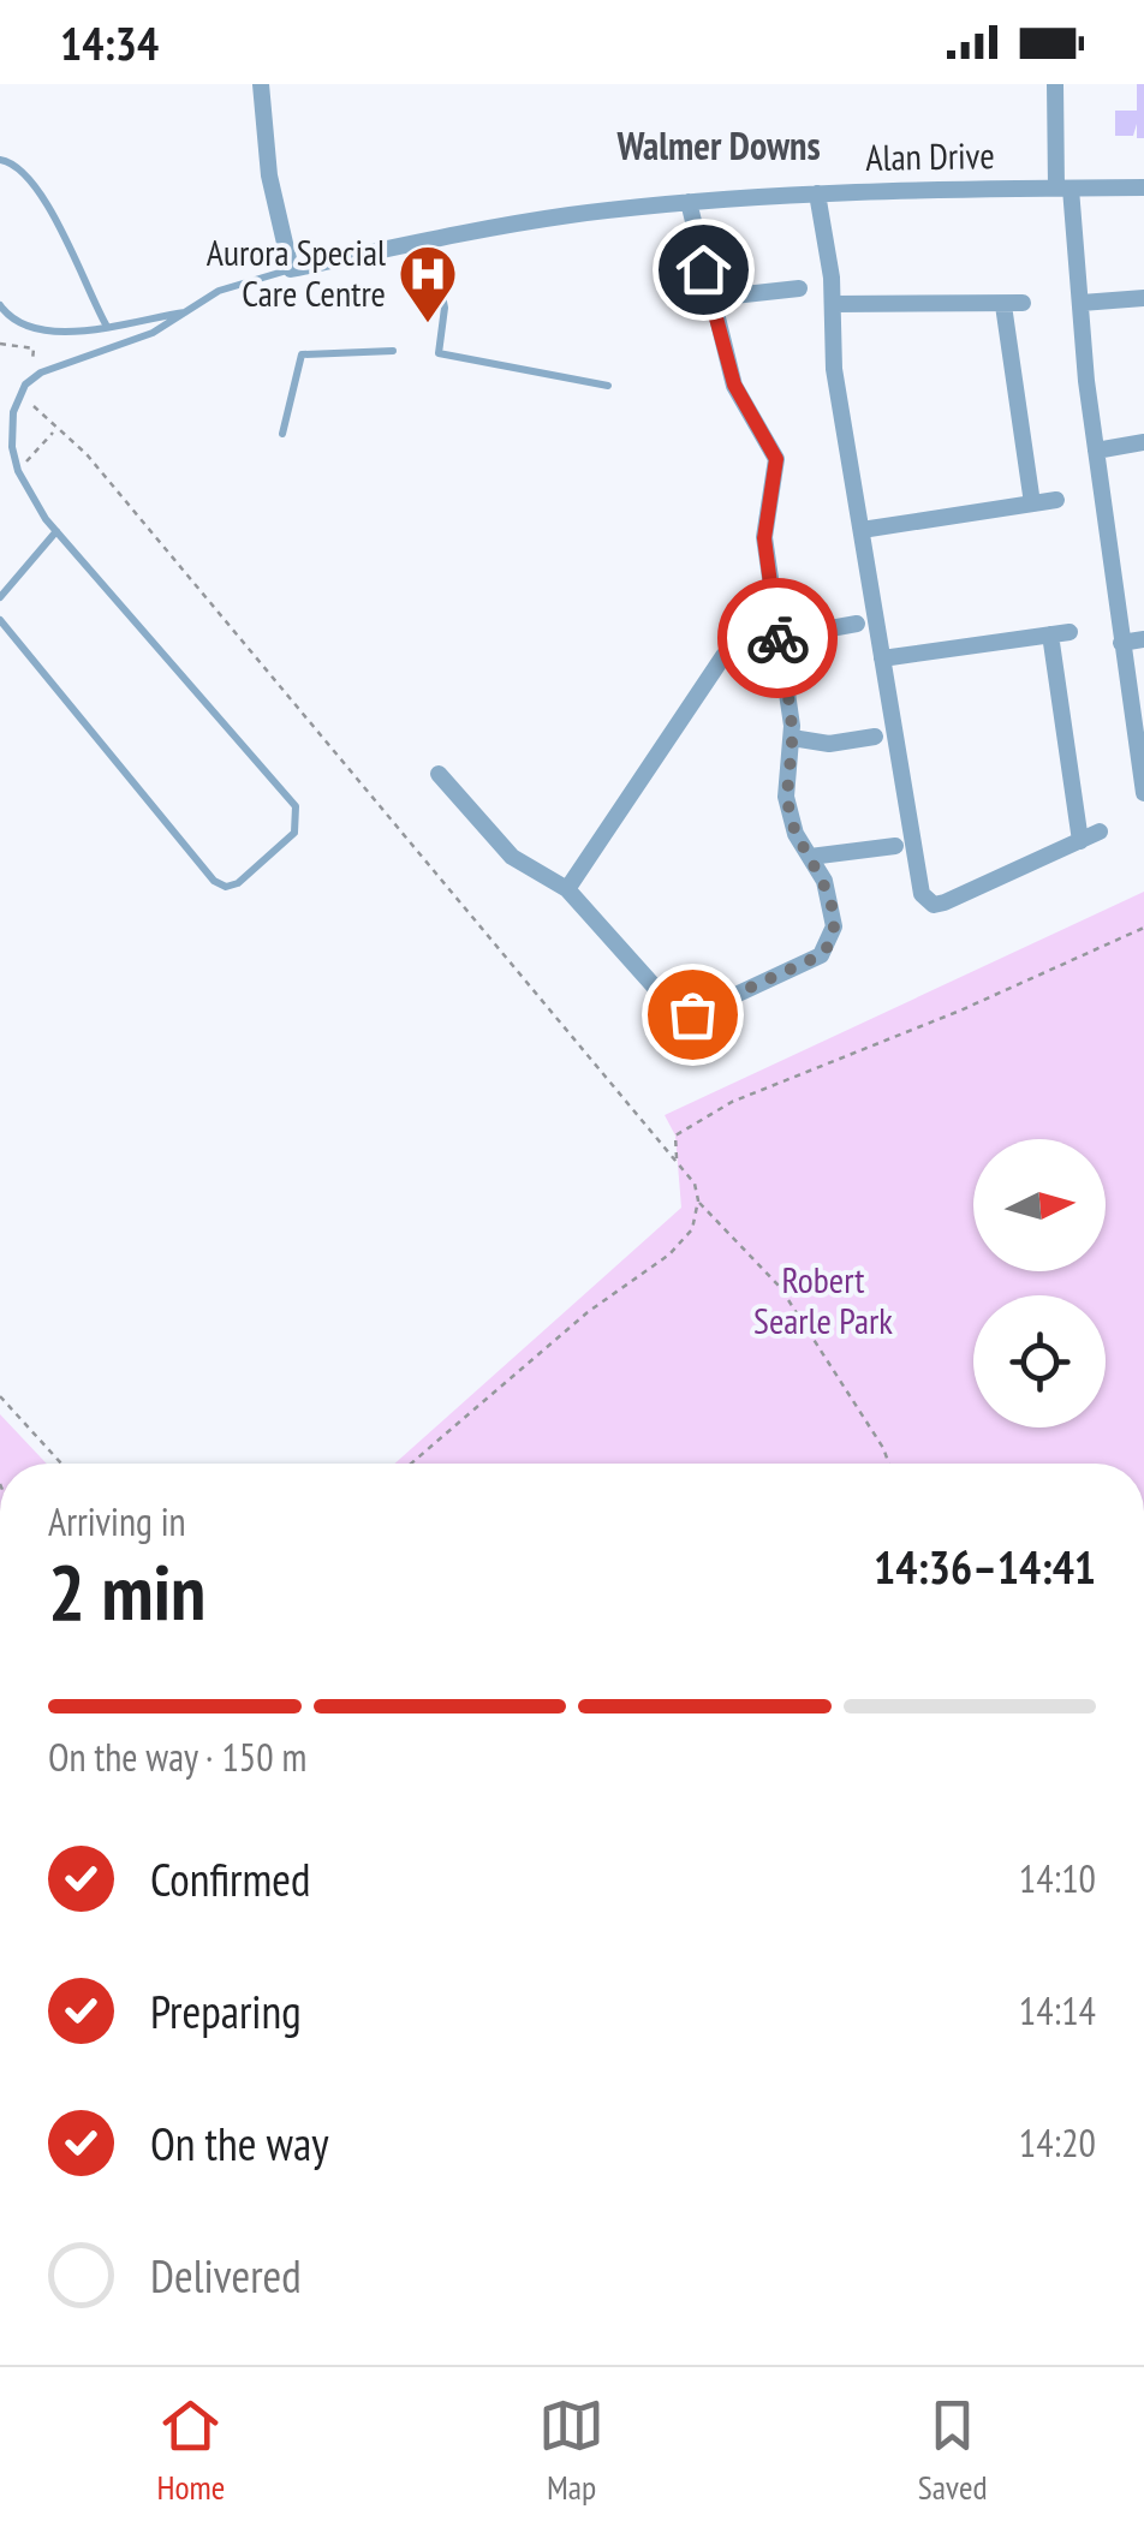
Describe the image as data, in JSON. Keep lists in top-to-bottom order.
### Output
{
  "streets": {
    "street": ["Alan Drive"]
  },
  "districts": ["Walmer Downs"],
  "parks": ["Robert Searle Park"],
  "places": {
    "hospital": ["Aurora Special Care Centre"]
  },
  "north": "right",
  "page": {
    "status": "14:34",
    "heading": ["2 min", "Arriving in", "14:36–14:41"],
    "bar": "On the way · 150 m",
    "list": [
      ["Confirmed", "14:10"],
      ["Preparing", "14:14"],
      ["On the way", "14:20"],
      "Delivered"
    ],
    "tabs": ["Home", "Map", "Saved"]
  }
}
